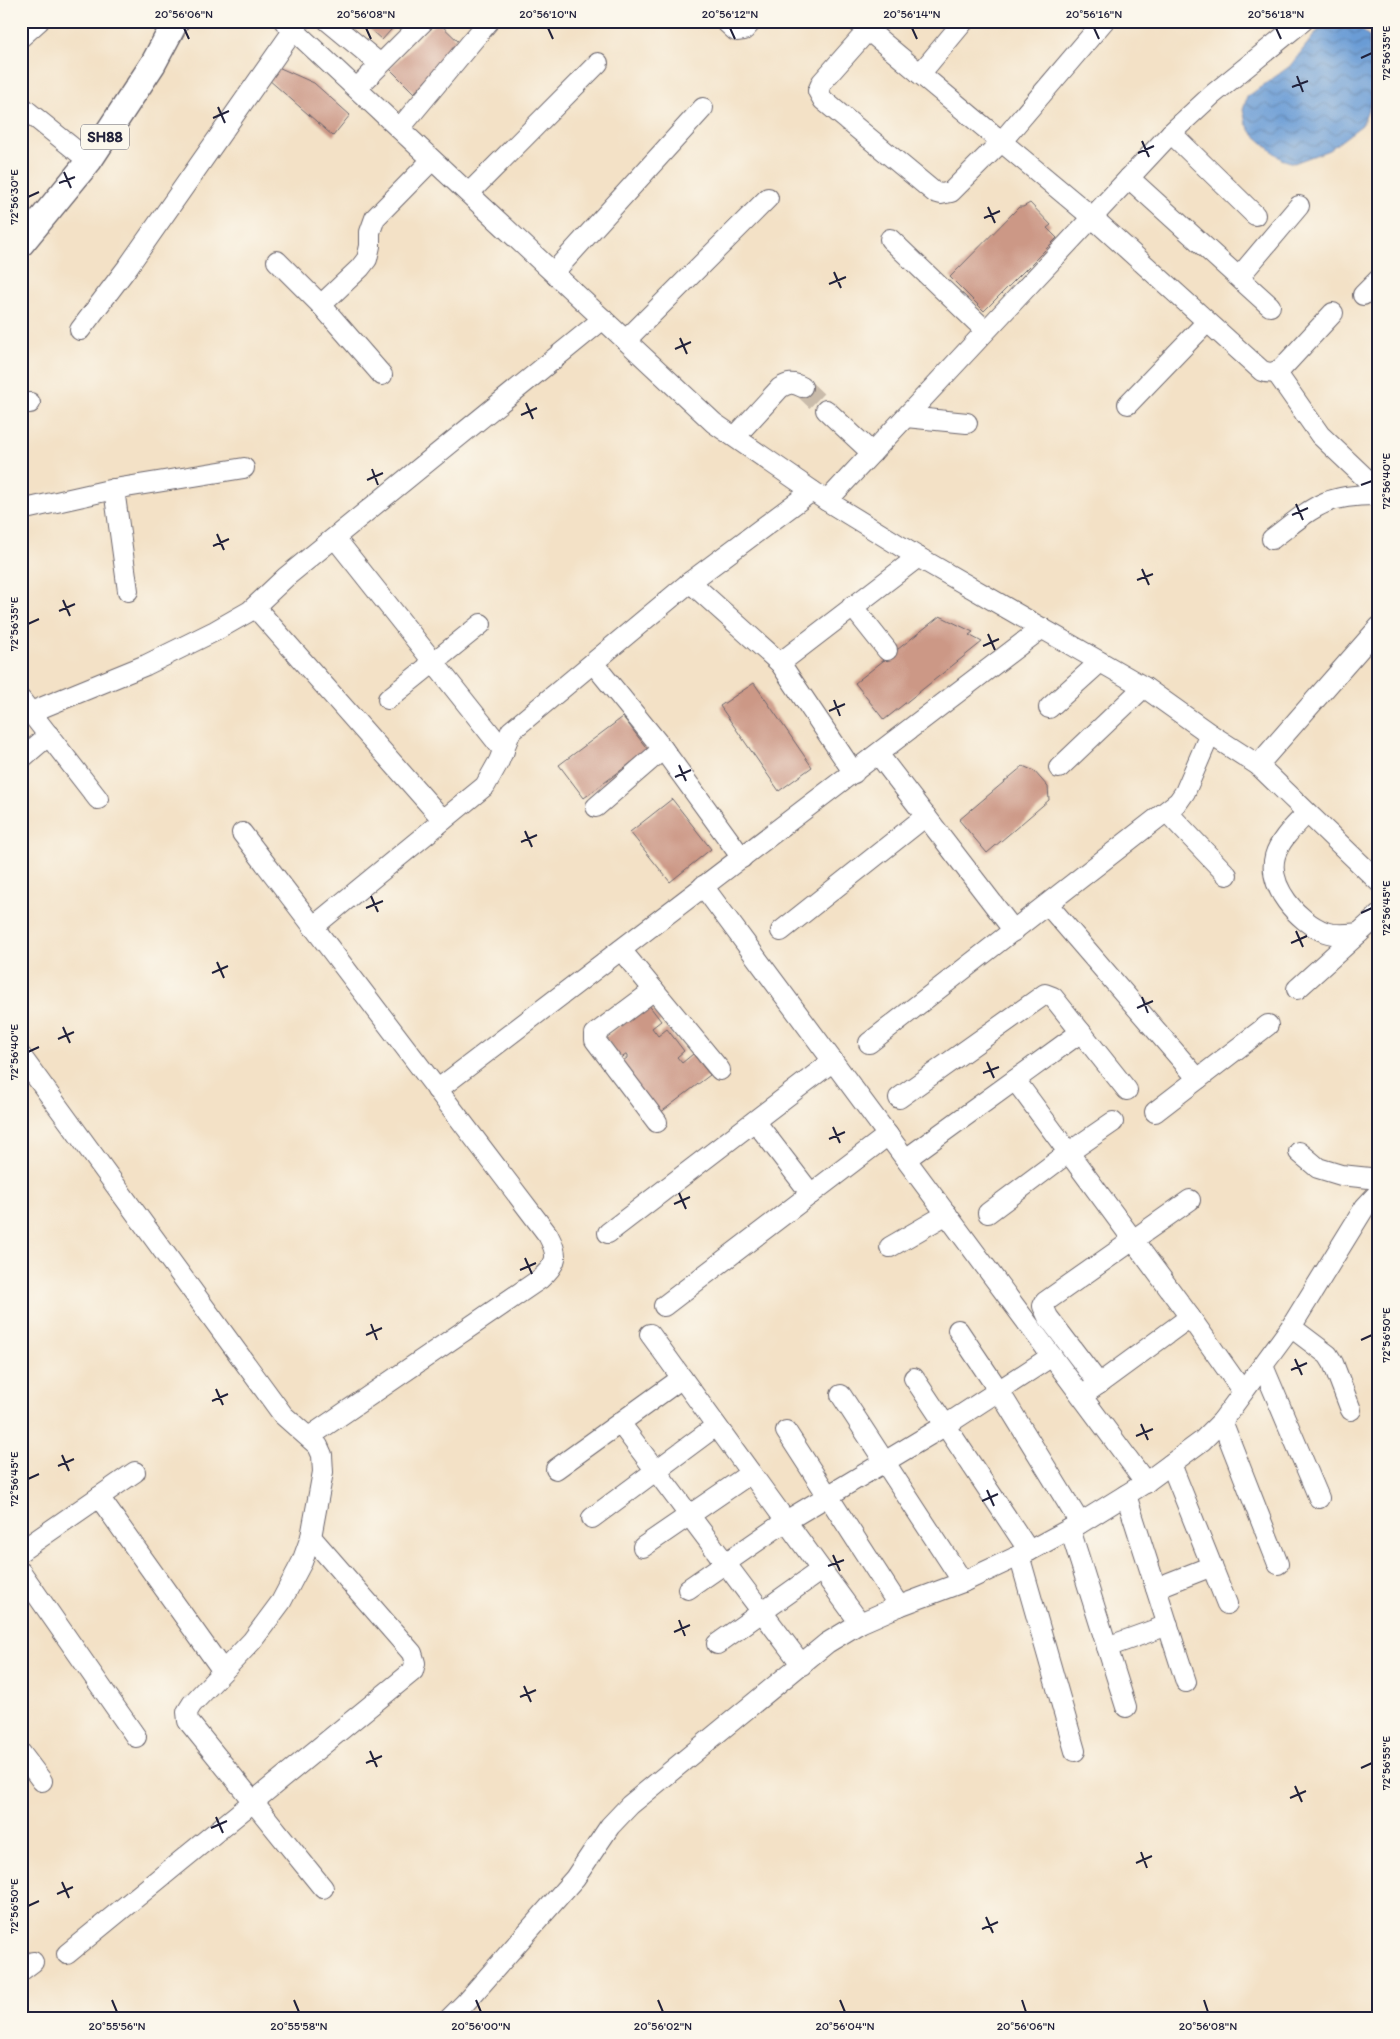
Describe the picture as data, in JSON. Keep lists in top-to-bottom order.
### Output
{
  "streets": {
    "main road": ["SH88"]
  },
  "coordinates": [
    "20°56'06\"N",
    "20°56'08\"N",
    "20°56'10\"N",
    "20°56'12\"N",
    "20°56'14\"N",
    "20°56'16\"N",
    "20°56'18\"N",
    "72°56'35\"E",
    "72°56'30\"E",
    "72°56'40\"E",
    "72°56'45\"E",
    "72°56'50\"E",
    "72°56'55\"E",
    "20°55'56\"N",
    "20°55'58\"N",
    "20°56'00\"N",
    "20°56'02\"N",
    "20°56'04\"N"
  ]
}
